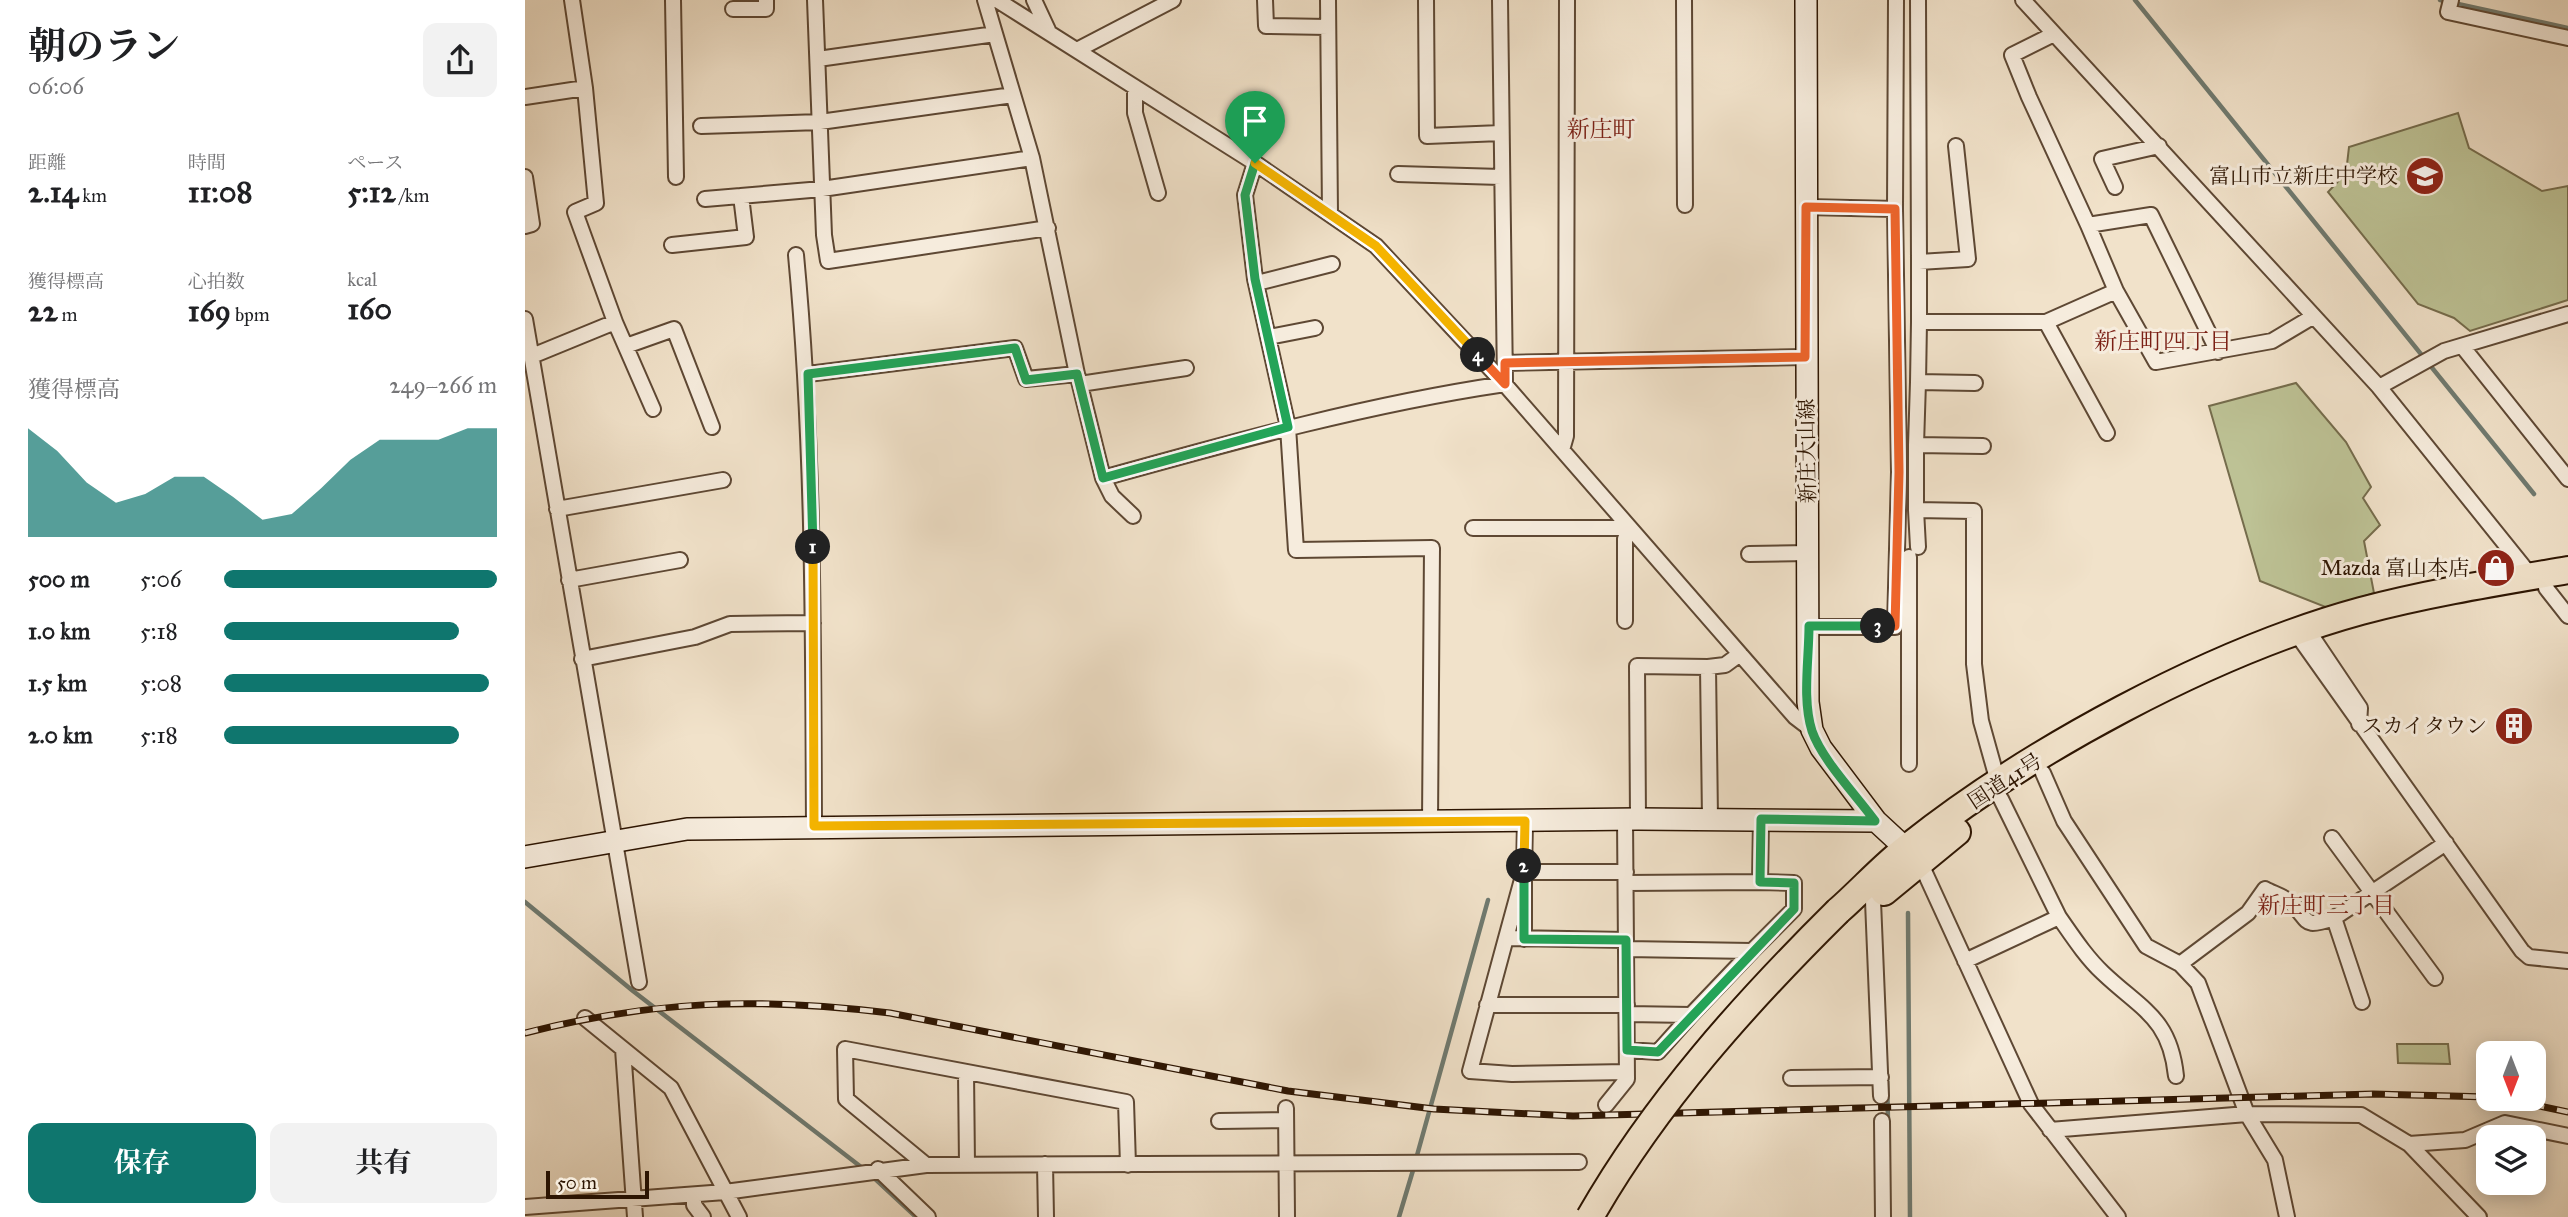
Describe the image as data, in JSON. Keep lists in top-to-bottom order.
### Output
{
  "streets": {
    "highway": ["国道41号"],
    "street": ["新庄大山線"]
  },
  "crossings": [
    ["新庄大山線", "国道41号"]
  ],
  "districts": ["新庄町", "新庄町四丁目", "新庄町三丁目"],
  "places": {
    "school or university": ["富山市立新庄中学校"],
    "shop": ["Mazda 富山本店"],
    "building": ["スカイタウン"]
  },
  "scale_bar": "50 m",
  "north": "bottom",
  "page": {
    "heading": ["朝のラン", "06:06"],
    "stats": [
      ["距離", "2.14 km"],
      ["時間", "11:08"],
      ["ペース", "5:12 /km"],
      ["獲得標高", "22 m"],
      ["心拍数", "169 bpm"],
      ["kcal", "160"]
    ],
    "pins": [
      "4",
      "1",
      "3",
      "2"
    ],
    "chart": ["獲得標高", "249–266 m"],
    "list": [
      {
        "name": "500 m",
        "note": "5:06"
      },
      {
        "name": "1.0 km",
        "note": "5:18"
      },
      {
        "name": "1.5 km",
        "note": "5:08"
      },
      {
        "name": "2.0 km",
        "note": "5:18"
      }
    ],
    "buttons": ["保存", "共有"],
    "scale": "50 m"
  }
}
